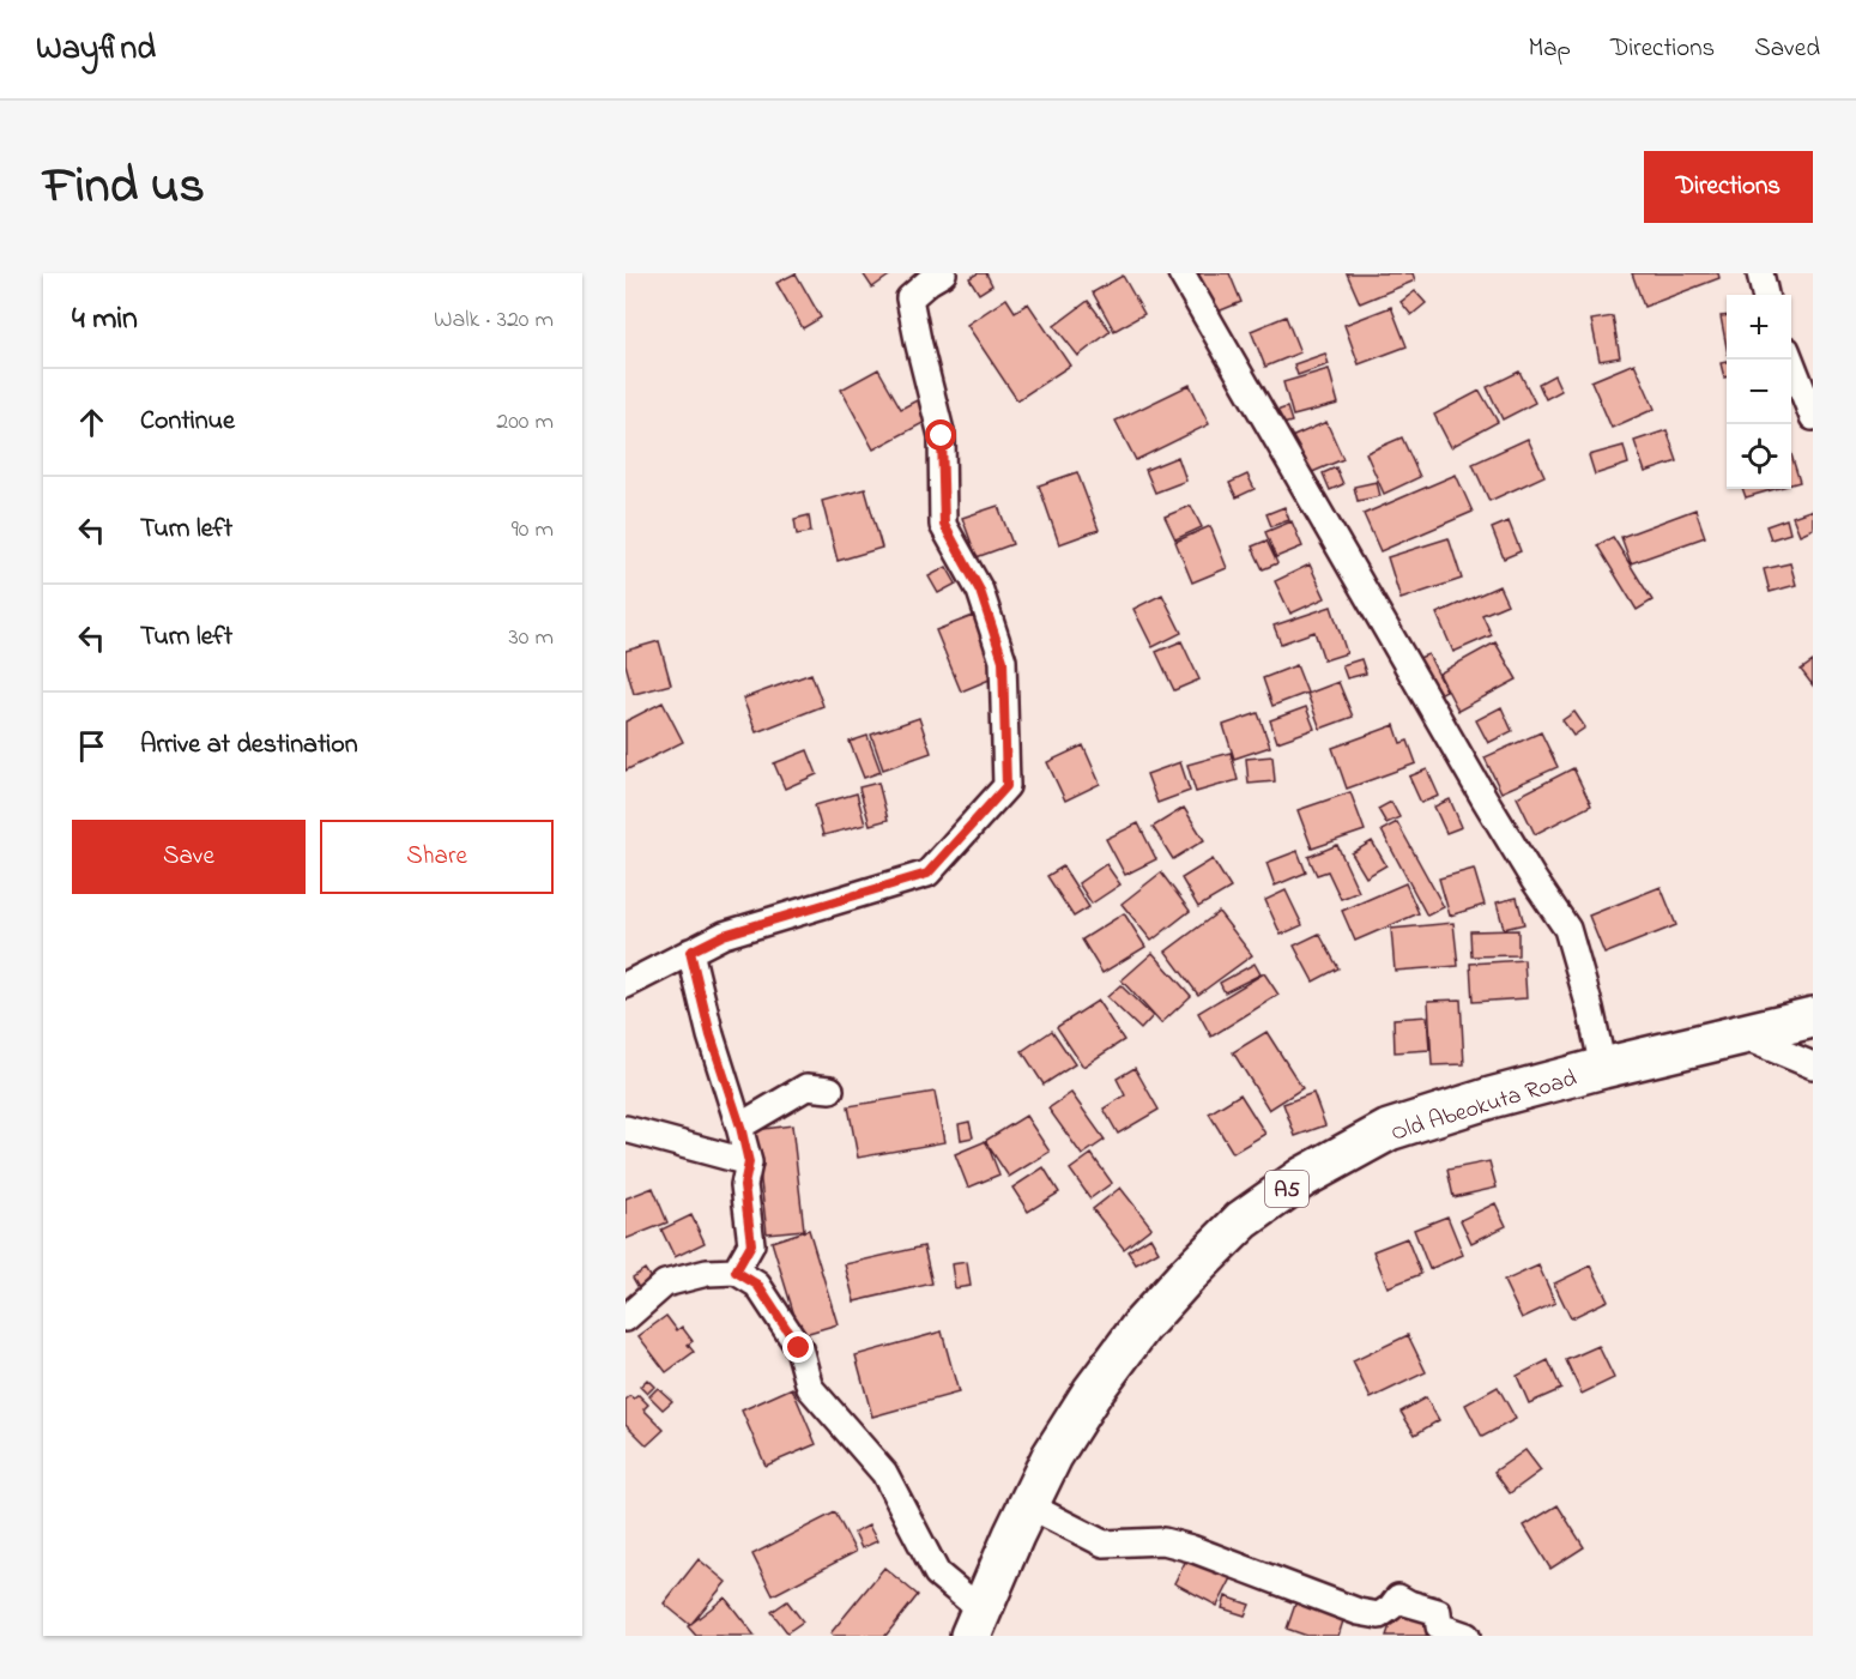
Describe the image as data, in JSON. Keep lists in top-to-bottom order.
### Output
{
  "streets": {
    "highway": ["Old Abeokuta Road", "A5"]
  },
  "page": {
    "header": "Wayfind",
    "nav": ["Map", "Directions", "Saved"],
    "title": "Find us",
    "buttons": [
      "Directions",
      ["Save", "Share"]
    ],
    "heading": ["4 min", "Walk · 320 m"],
    "map_buttons": ["+", "−"],
    "list": [
      ["Continue", "200 m"],
      ["Turn left", "90 m"],
      ["Turn left", "30 m"],
      "Arrive at destination"
    ]
  }
}
